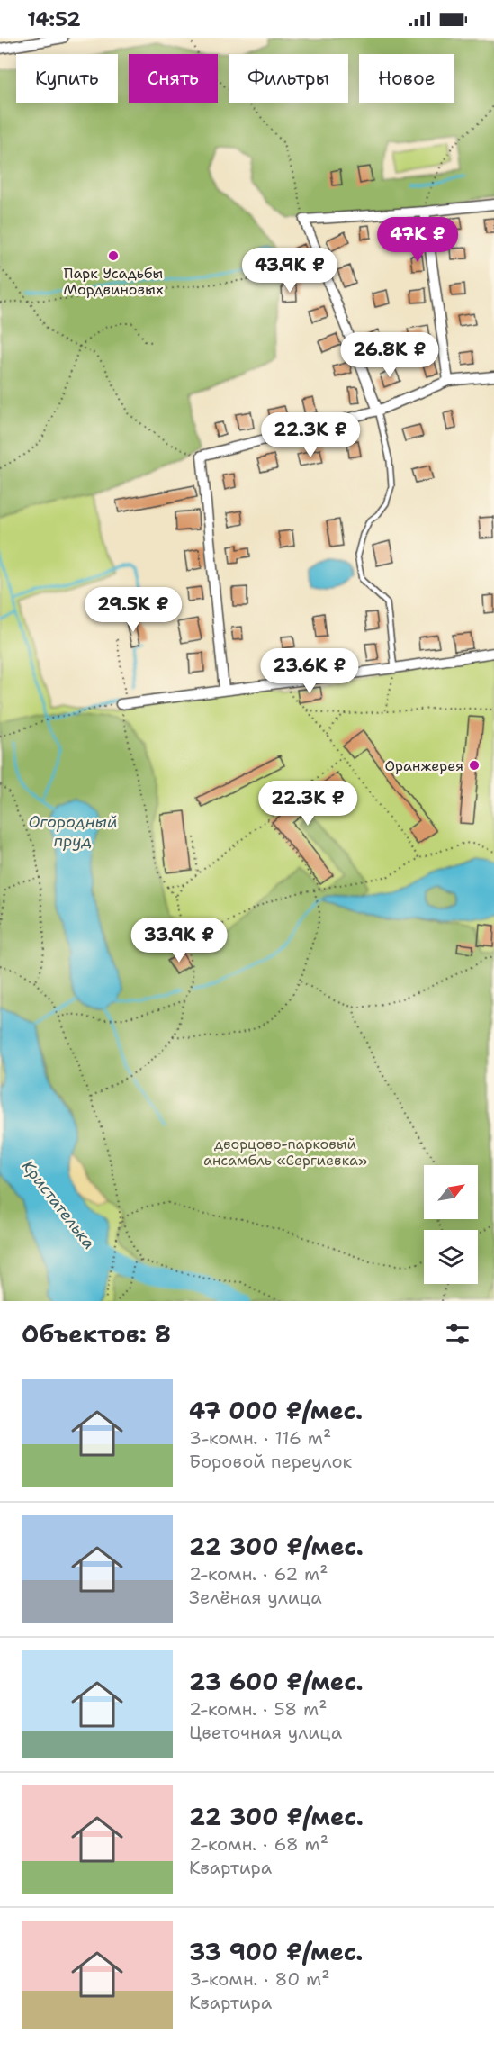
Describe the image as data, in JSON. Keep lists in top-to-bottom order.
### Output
{
  "water": ["Огородный пруд", "Кристателька"],
  "parks": ["дворцово-парковый ансамбль «Сергиевка»"],
  "places": ["Парк Усадьбы Мордвиновых", "Оранжерея"],
  "north": "top right",
  "page": {
    "status": "14:52",
    "chip": [
      "Купить",
      "Снять",
      "Фильтры",
      "Новое"
    ],
    "price": [
      "47K ₽",
      "43.9K ₽",
      "26.8K ₽",
      "22.3K ₽",
      "29.5K ₽",
      "23.6K ₽",
      "22.3K ₽",
      "33.9K ₽"
    ],
    "heading": "Объектов: 8",
    "list": [
      {
        "name": "47 000 ₽/мес.",
        "note": "3-комн. · 116 m² · Боровой переулок"
      },
      {
        "name": "22 300 ₽/мес.",
        "note": "2-комн. · 62 m² · Зелёная улица"
      },
      {
        "name": "23 600 ₽/мес.",
        "note": "2-комн. · 58 m² · Цветочная улица"
      },
      {
        "name": "22 300 ₽/мес.",
        "note": "2-комн. · 68 m² · Квартира"
      },
      {
        "name": "33 900 ₽/мес.",
        "note": "3-комн. · 80 m² · Квартира"
      }
    ]
  }
}
